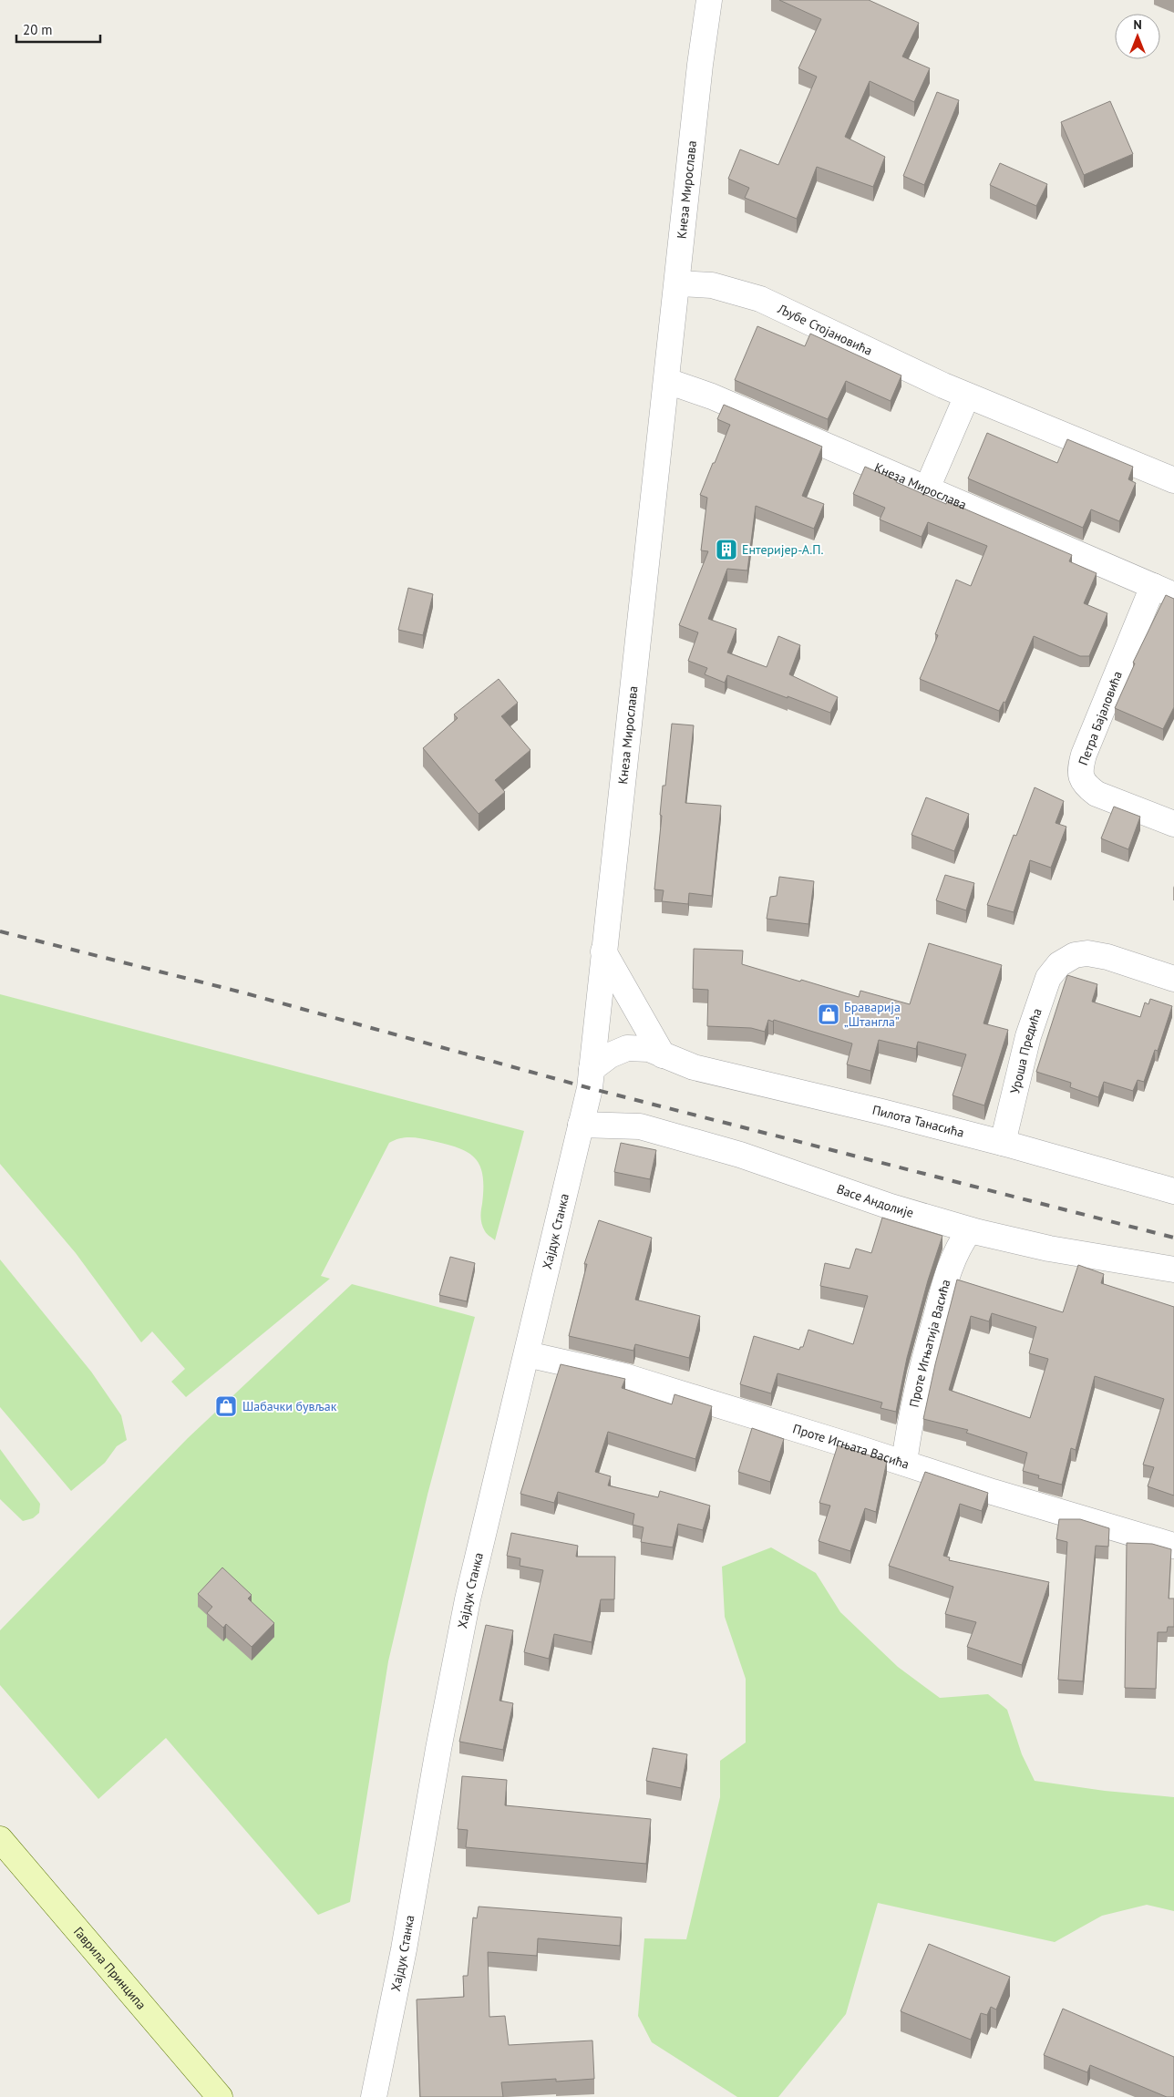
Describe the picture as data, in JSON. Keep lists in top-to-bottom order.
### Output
{
  "streets": {
    "main road": ["Гаврила Принципа"],
    "street": [
      "Кнеза Мирослава",
      "Љубе Стојановића",
      "Петра Бајаловића",
      "Уроша Предића",
      "Пилота Танасића",
      "Васе Андолије",
      "Хајдук Станка",
      "Проте Игњатија Васића",
      "Проте Игњата Васића"
    ]
  },
  "crossings": [
    ["Кнеза Мирослава", "Љубе Стојановића"],
    ["Кнеза Мирослава", "Петра Бајаловића"],
    ["Кнеза Мирослава", "Пилота Танасића"],
    ["Кнеза Мирослава", "Хајдук Станка"],
    ["Уроша Предића", "Пилота Танасића"],
    ["Пилота Танасића", "Хајдук Станка"],
    ["Васе Андолије", "Хајдук Станка"],
    ["Васе Андолије", "Проте Игњатија Васића"],
    ["Хајдук Станка", "Проте Игњата Васића"],
    ["Проте Игњатија Васића", "Проте Игњата Васића"]
  ],
  "places": {
    "building": ["Ентеријер-А.П."],
    "shop": ["Браварија „Штангла”", "Шабачки бувљак"]
  },
  "scale_bar": "20 m",
  "north": "top"
}
